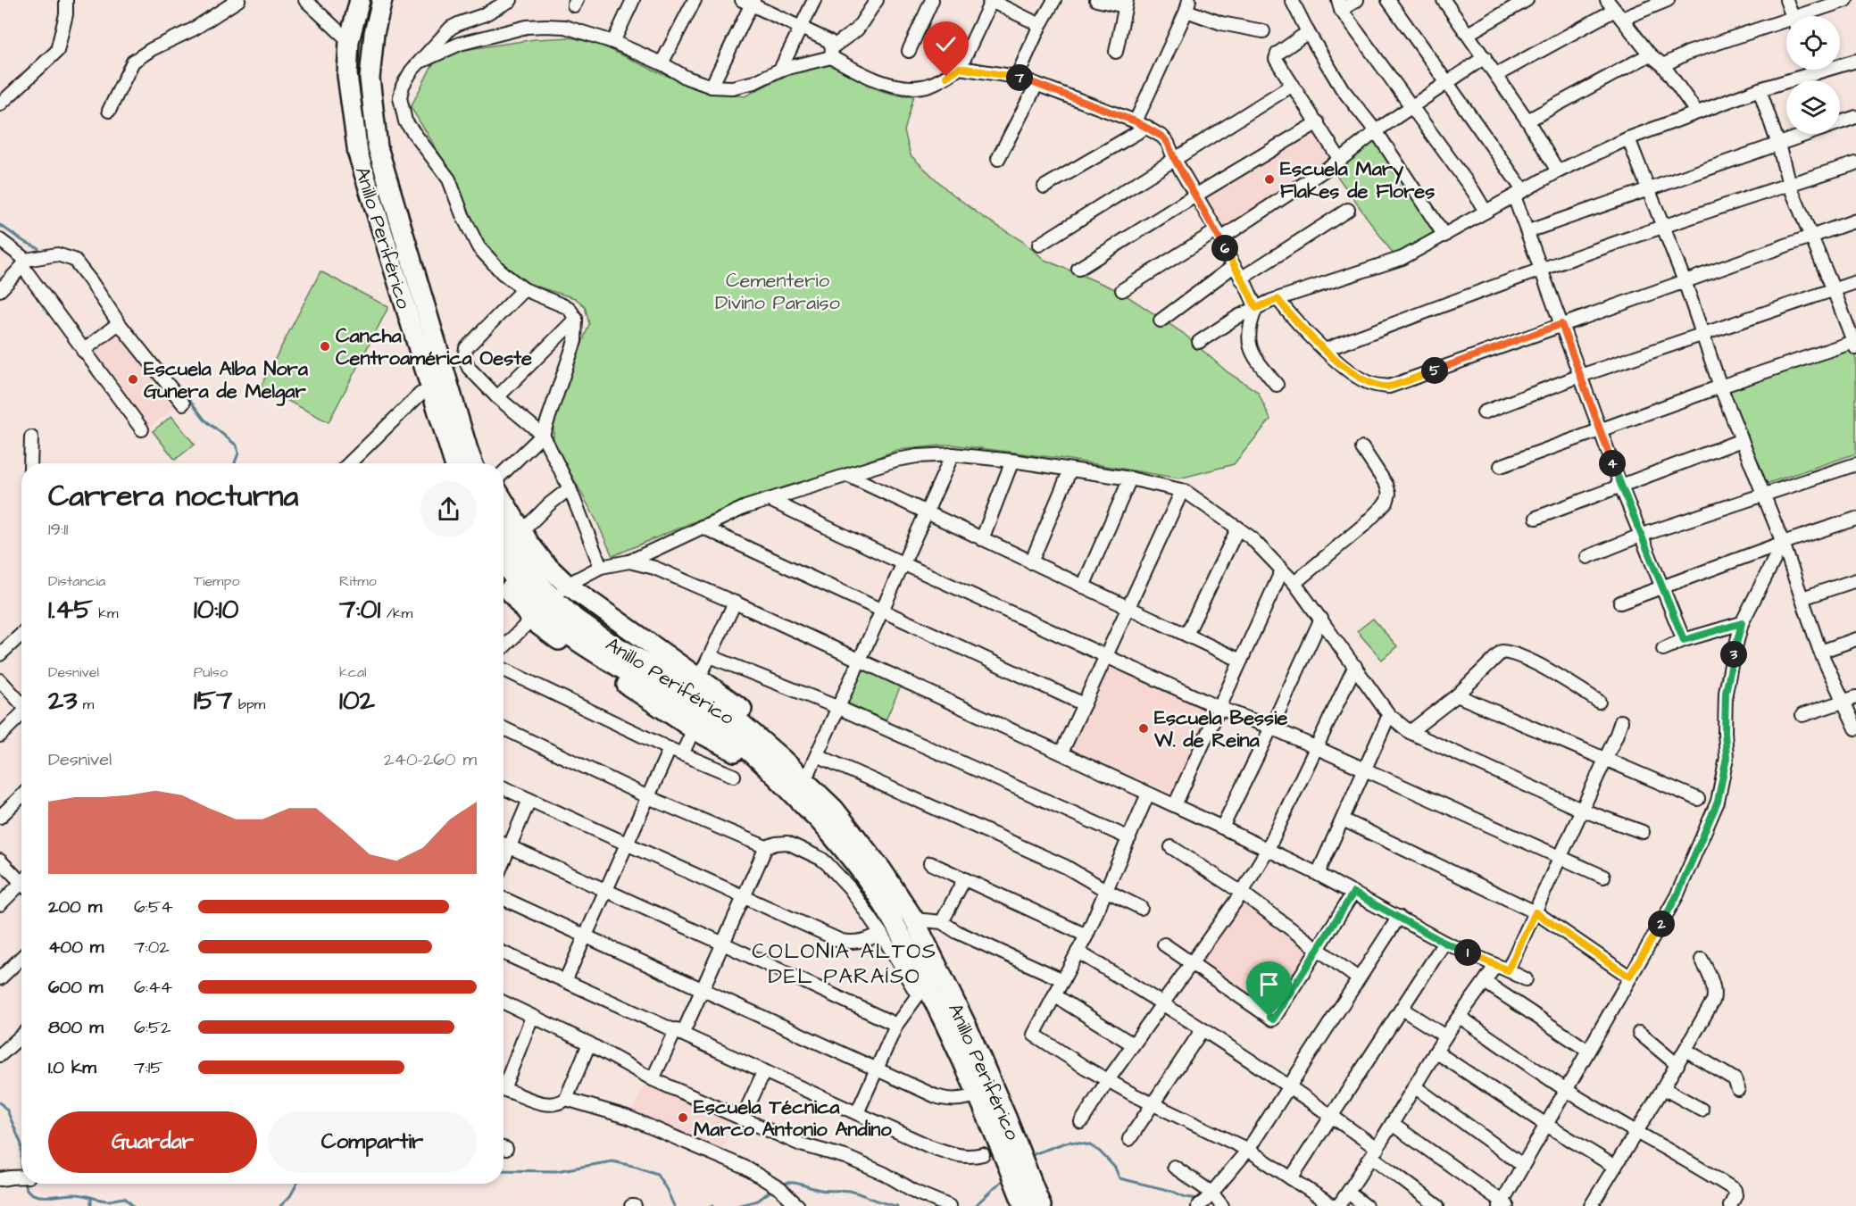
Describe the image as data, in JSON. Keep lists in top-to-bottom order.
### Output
{
  "streets": {
    "highway": ["Anillo Periférico"]
  },
  "districts": ["COLONIA ALTOS DEL PARAÍSO"],
  "parks": ["Cementerio Divino Paraíso"],
  "places": [
    "Escuela Mary Flakes de Flores",
    "Cancha Centroamérica Oeste",
    "Escuela Alba Nora Gunera de Melgar",
    "Escuela Bessie W. de Reina",
    "Escuela Técnica Marco Antonio Andino"
  ],
  "page": {
    "pins": [
      "7",
      "6",
      "5",
      "4",
      "3",
      "2",
      "1"
    ],
    "heading": ["Carrera nocturna", "19:11"],
    "stats": [
      ["Distancia", "1.45 km"],
      ["Tiempo", "10:10"],
      ["Ritmo", "7:01 /km"],
      ["Desnivel", "23 m"],
      ["Pulso", "157 bpm"],
      ["kcal", "102"]
    ],
    "chart": ["Desnivel", "240–260 m"],
    "list": [
      {
        "name": "200 m",
        "note": "6:54"
      },
      {
        "name": "400 m",
        "note": "7:02"
      },
      {
        "name": "600 m",
        "note": "6:44"
      },
      {
        "name": "800 m",
        "note": "6:52"
      },
      {
        "name": "1.0 km",
        "note": "7:15"
      }
    ],
    "buttons": ["Guardar", "Compartir"]
  }
}
